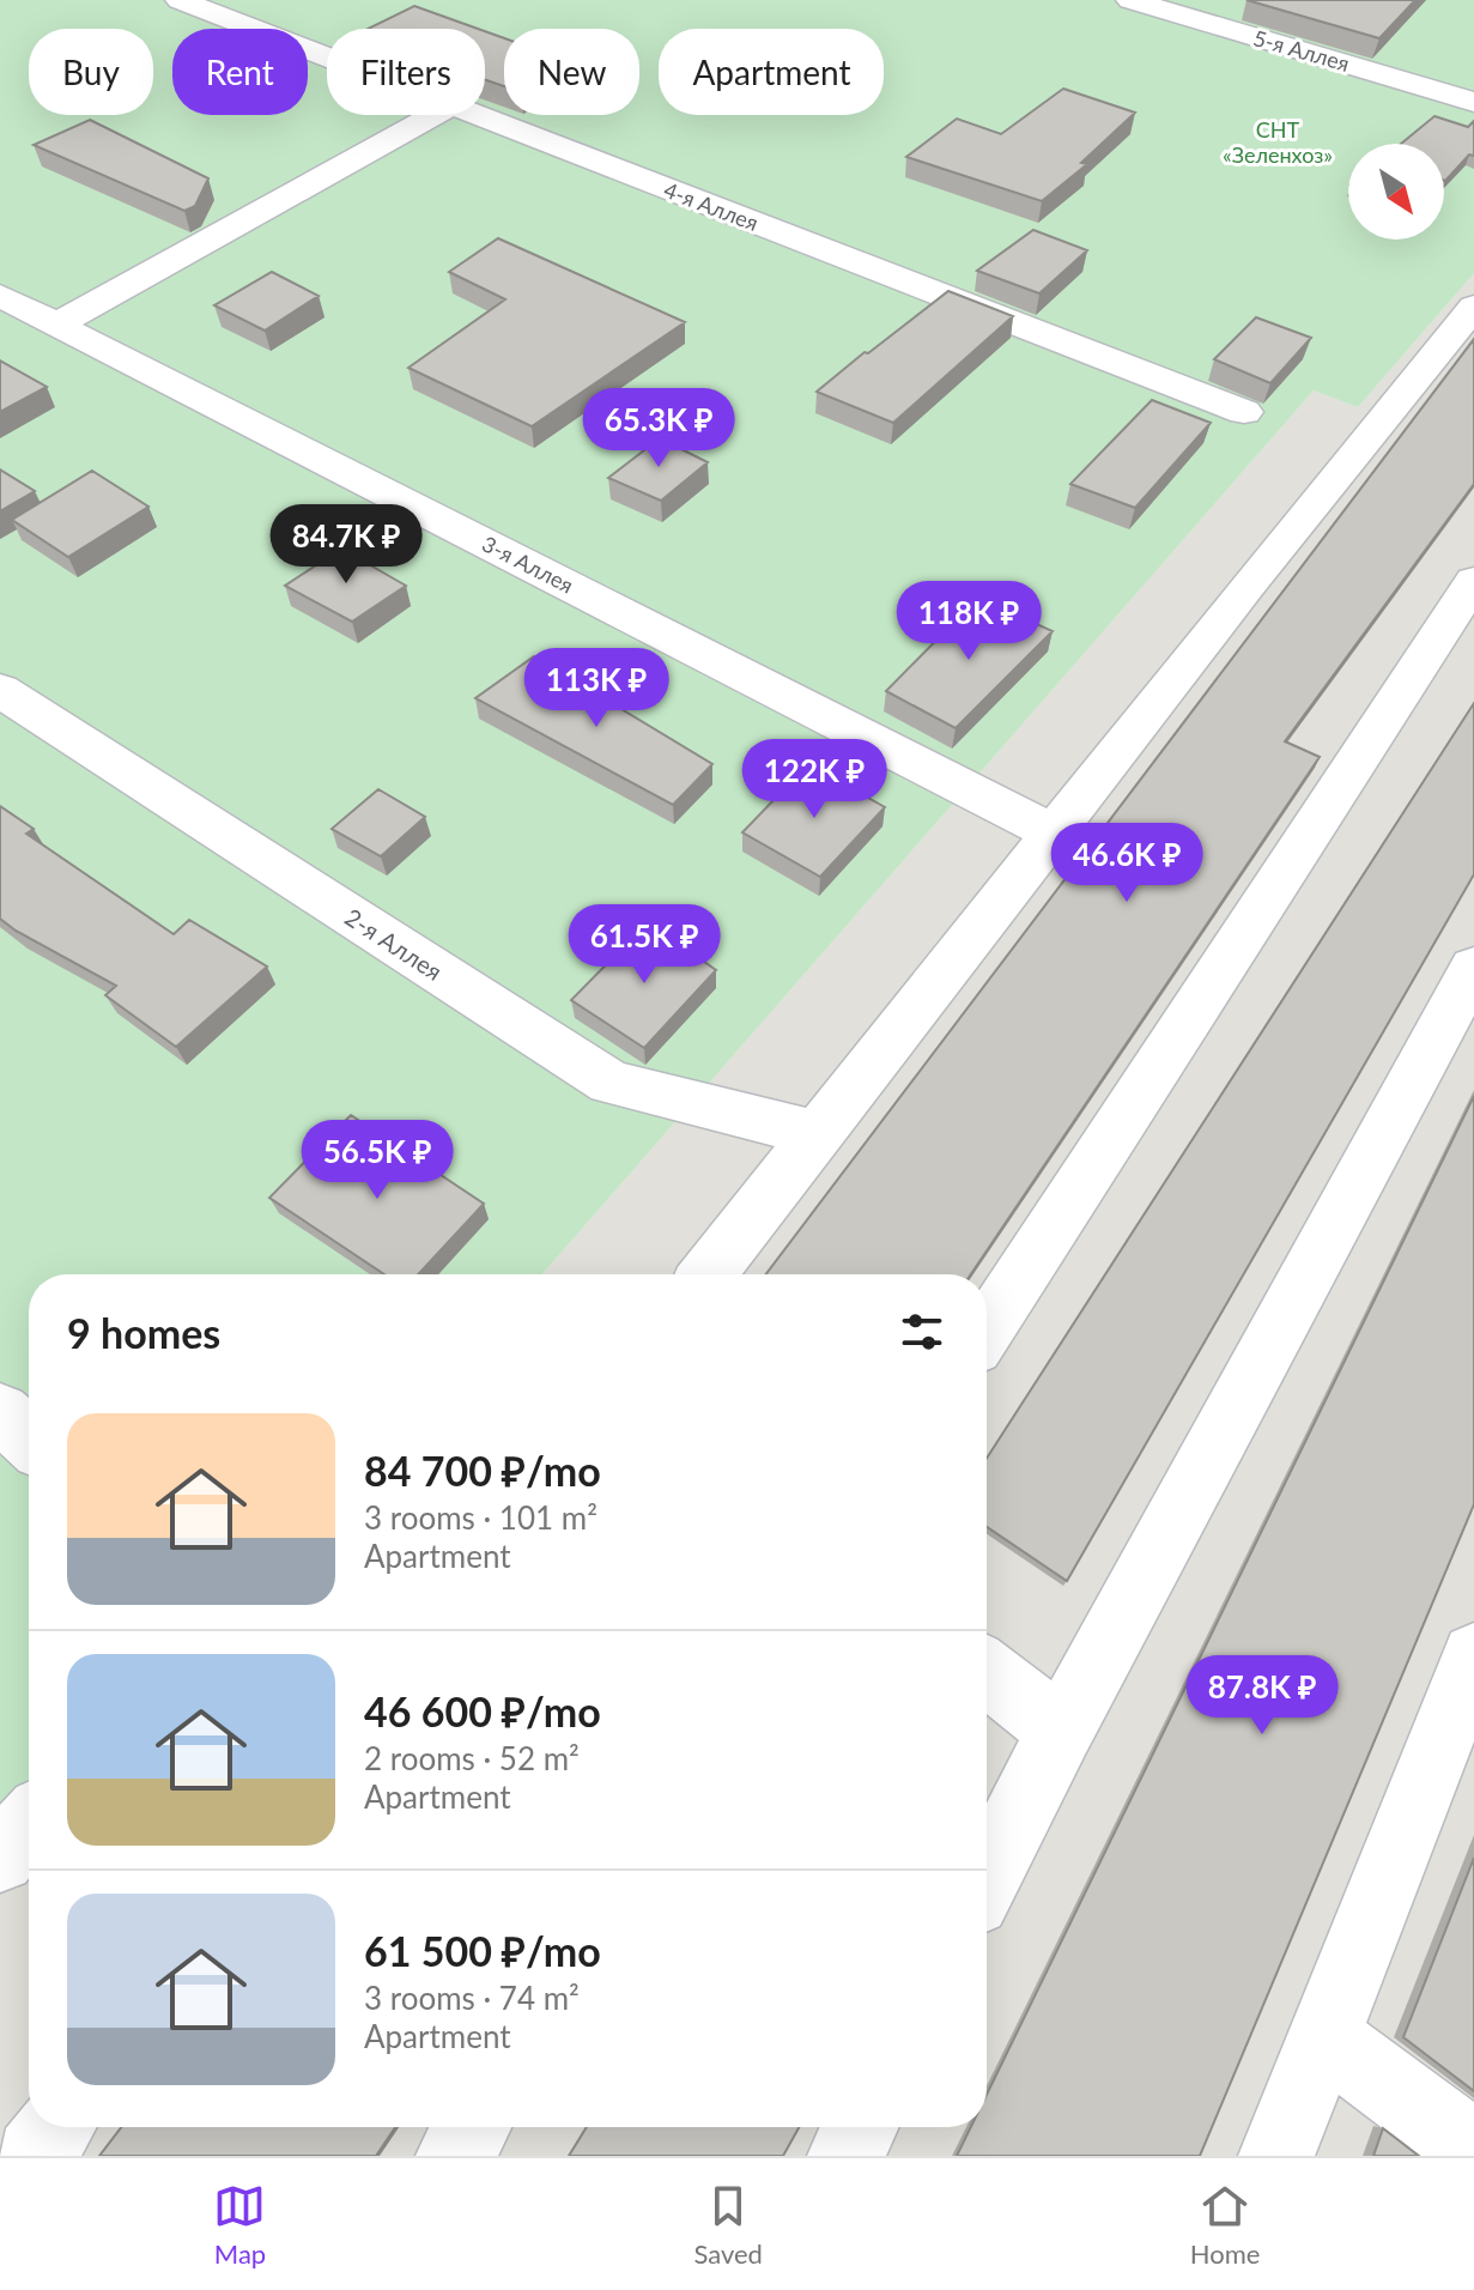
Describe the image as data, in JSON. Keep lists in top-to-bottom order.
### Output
{
  "streets": {
    "lane": [
      "5-я Аллея",
      "4-я Аллея",
      "3-я Аллея",
      "2-я Аллея"
    ]
  },
  "parks": ["СНТ «Зеленхоз»"],
  "north": "bottom right",
  "page": {
    "chip": [
      "Buy",
      "Rent",
      "Filters",
      "New",
      "Apartment"
    ],
    "price": [
      "65.3K ₽",
      "84.7K ₽",
      "118K ₽",
      "113K ₽",
      "122K ₽",
      "46.6K ₽",
      "61.5K ₽",
      "56.5K ₽",
      "87.8K ₽"
    ],
    "heading": "9 homes",
    "list": [
      {
        "name": "84 700 ₽/mo",
        "note": "3 rooms · 101 m² · Apartment"
      },
      {
        "name": "46 600 ₽/mo",
        "note": "2 rooms · 52 m² · Apartment"
      },
      {
        "name": "61 500 ₽/mo",
        "note": "3 rooms · 74 m² · Apartment"
      }
    ],
    "tabs": ["Map", "Saved", "Home"]
  }
}
